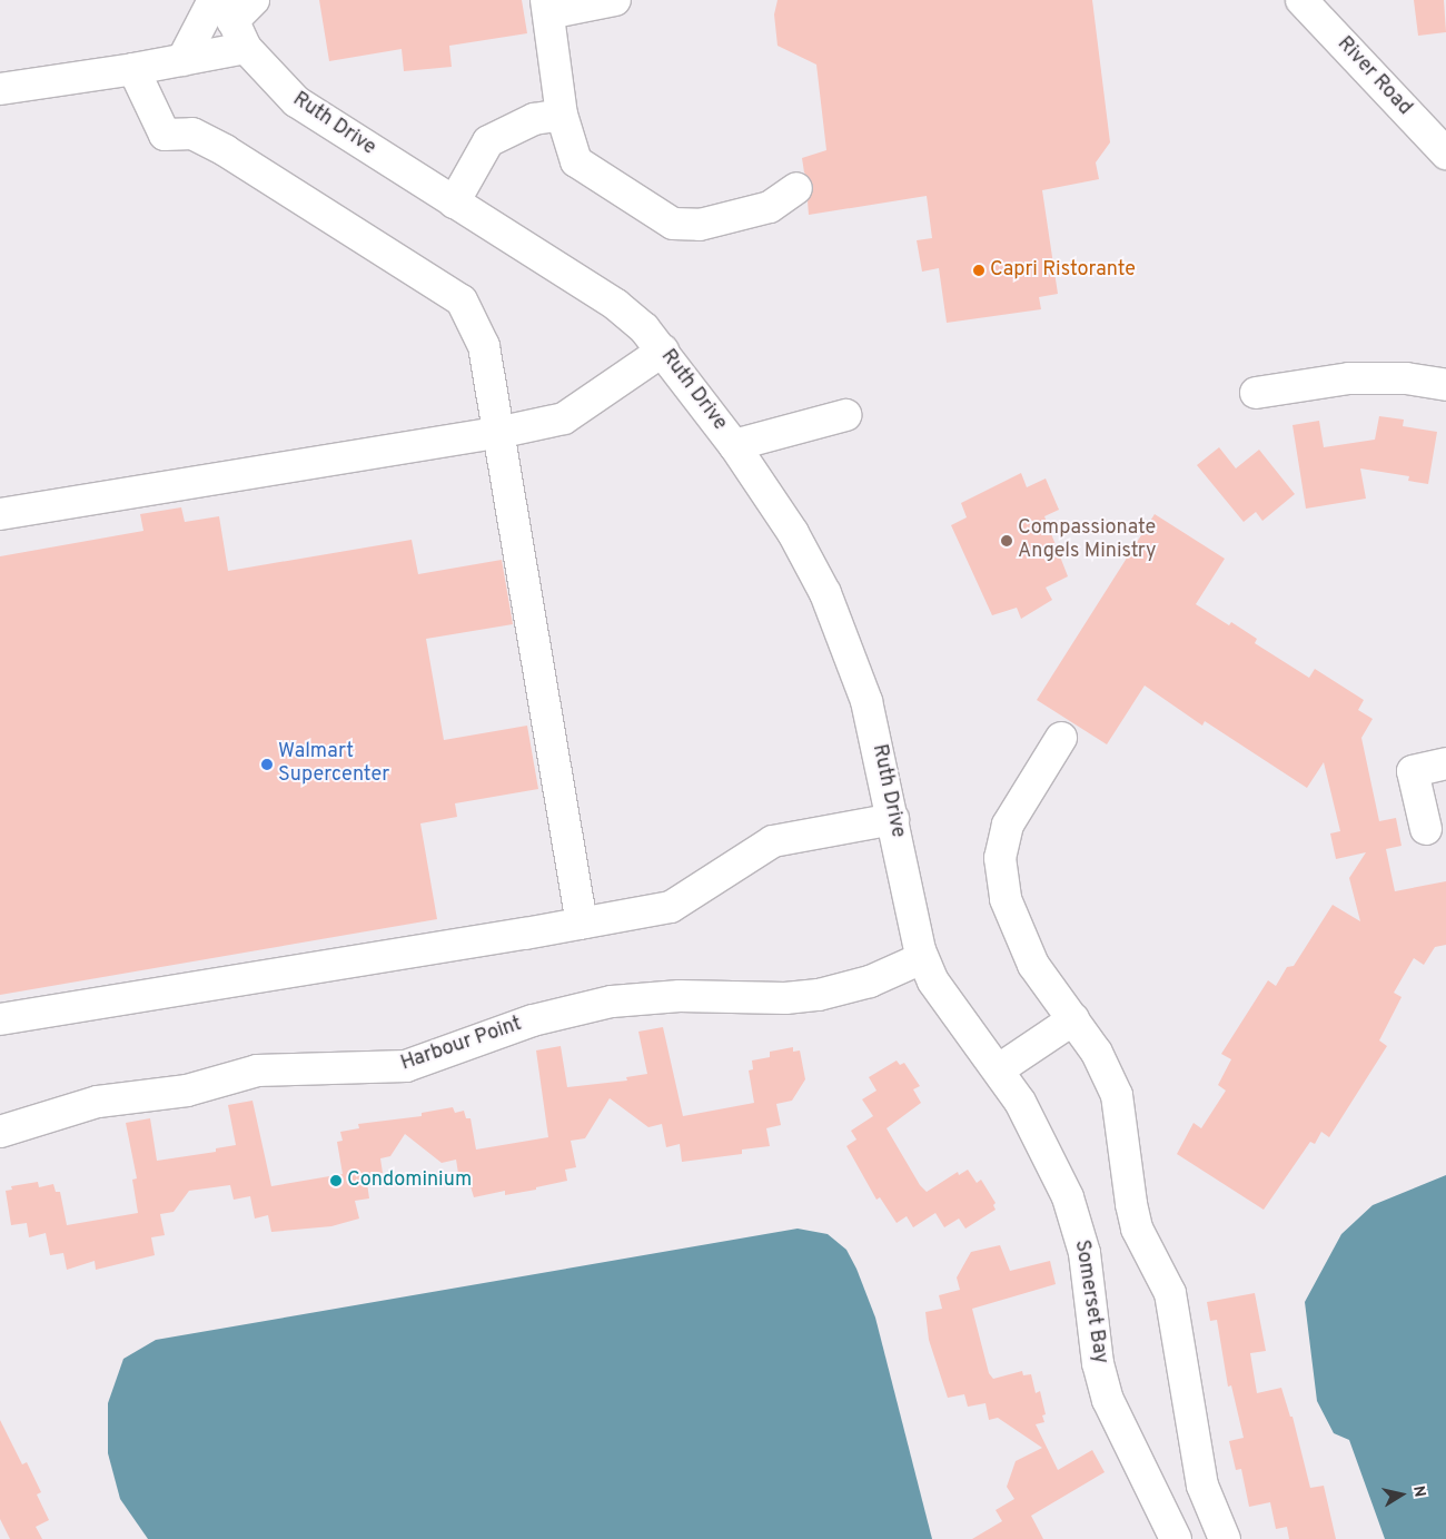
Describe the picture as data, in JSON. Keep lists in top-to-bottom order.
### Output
{
  "streets": {
    "street": [
      "River Road",
      "Ruth Drive",
      "Harbour Point",
      "Somerset Bay"
    ]
  },
  "crossings": [
    ["Ruth Drive", "Harbour Point"],
    ["Ruth Drive", "Somerset Bay"],
    ["Harbour Point", "Somerset Bay"]
  ],
  "places": [
    "Capri Ristorante",
    "Compassionate Angels Ministry",
    "Walmart Supercenter",
    "Condominium"
  ],
  "north": "right"
}
